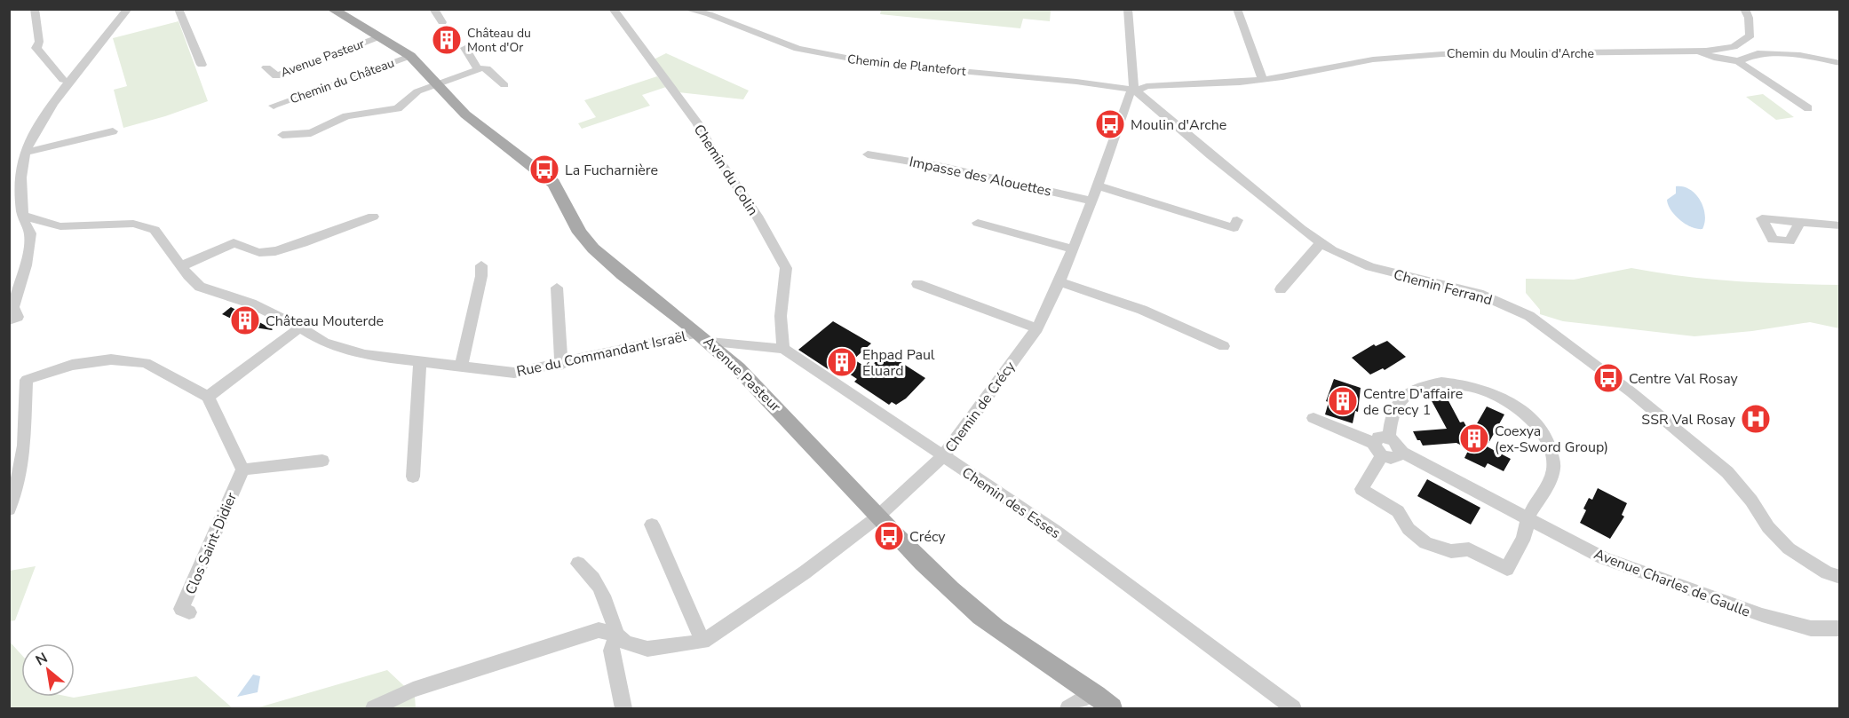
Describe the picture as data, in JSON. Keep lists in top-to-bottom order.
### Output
{
  "streets": {
    "main road": ["Avenue Pasteur"],
    "street": [
      "Chemin du Moulin d'Arche",
      "Chemin de Plantefort",
      "Chemin du Château",
      "Chemin du Colin",
      "Impasse des Alouettes",
      "Chemin Ferrand",
      "Rue du Commandant Israël",
      "Chemin de Crécy",
      "Chemin des Esses",
      "Clos Saint-Didier",
      "Avenue Charles de Gaulle"
    ]
  },
  "crossings": [
    ["Chemin du Moulin d'Arche", "Chemin de Plantefort"],
    ["Chemin du Moulin d'Arche", "Chemin Ferrand"],
    ["Chemin du Moulin d'Arche", "Chemin de Crécy"],
    ["Avenue Pasteur", "Chemin du Château"],
    ["Avenue Pasteur", "Rue du Commandant Israël"],
    ["Avenue Pasteur", "Chemin de Crécy"],
    ["Avenue Pasteur", "Chemin des Esses"],
    ["Chemin de Plantefort", "Chemin Ferrand"],
    ["Chemin de Plantefort", "Chemin de Crécy"],
    ["Chemin du Colin", "Chemin des Esses"],
    ["Impasse des Alouettes", "Chemin de Crécy"],
    ["Chemin Ferrand", "Chemin de Crécy"],
    ["Rue du Commandant Israël", "Chemin des Esses"],
    ["Chemin de Crécy", "Chemin des Esses"]
  ],
  "places": {
    "building": [
      "Château du Mont d'Or",
      "Château Mouterde",
      "Ehpad Paul Éluard",
      "Centre D'affaire de Crecy 1",
      "Coexya (ex-Sword Group)"
    ],
    "bus stop": [
      "Moulin d'Arche",
      "La Fucharnière",
      "Centre Val Rosay",
      "Crécy"
    ],
    "hospital": ["SSR Val Rosay"]
  },
  "north": "top left"
}
